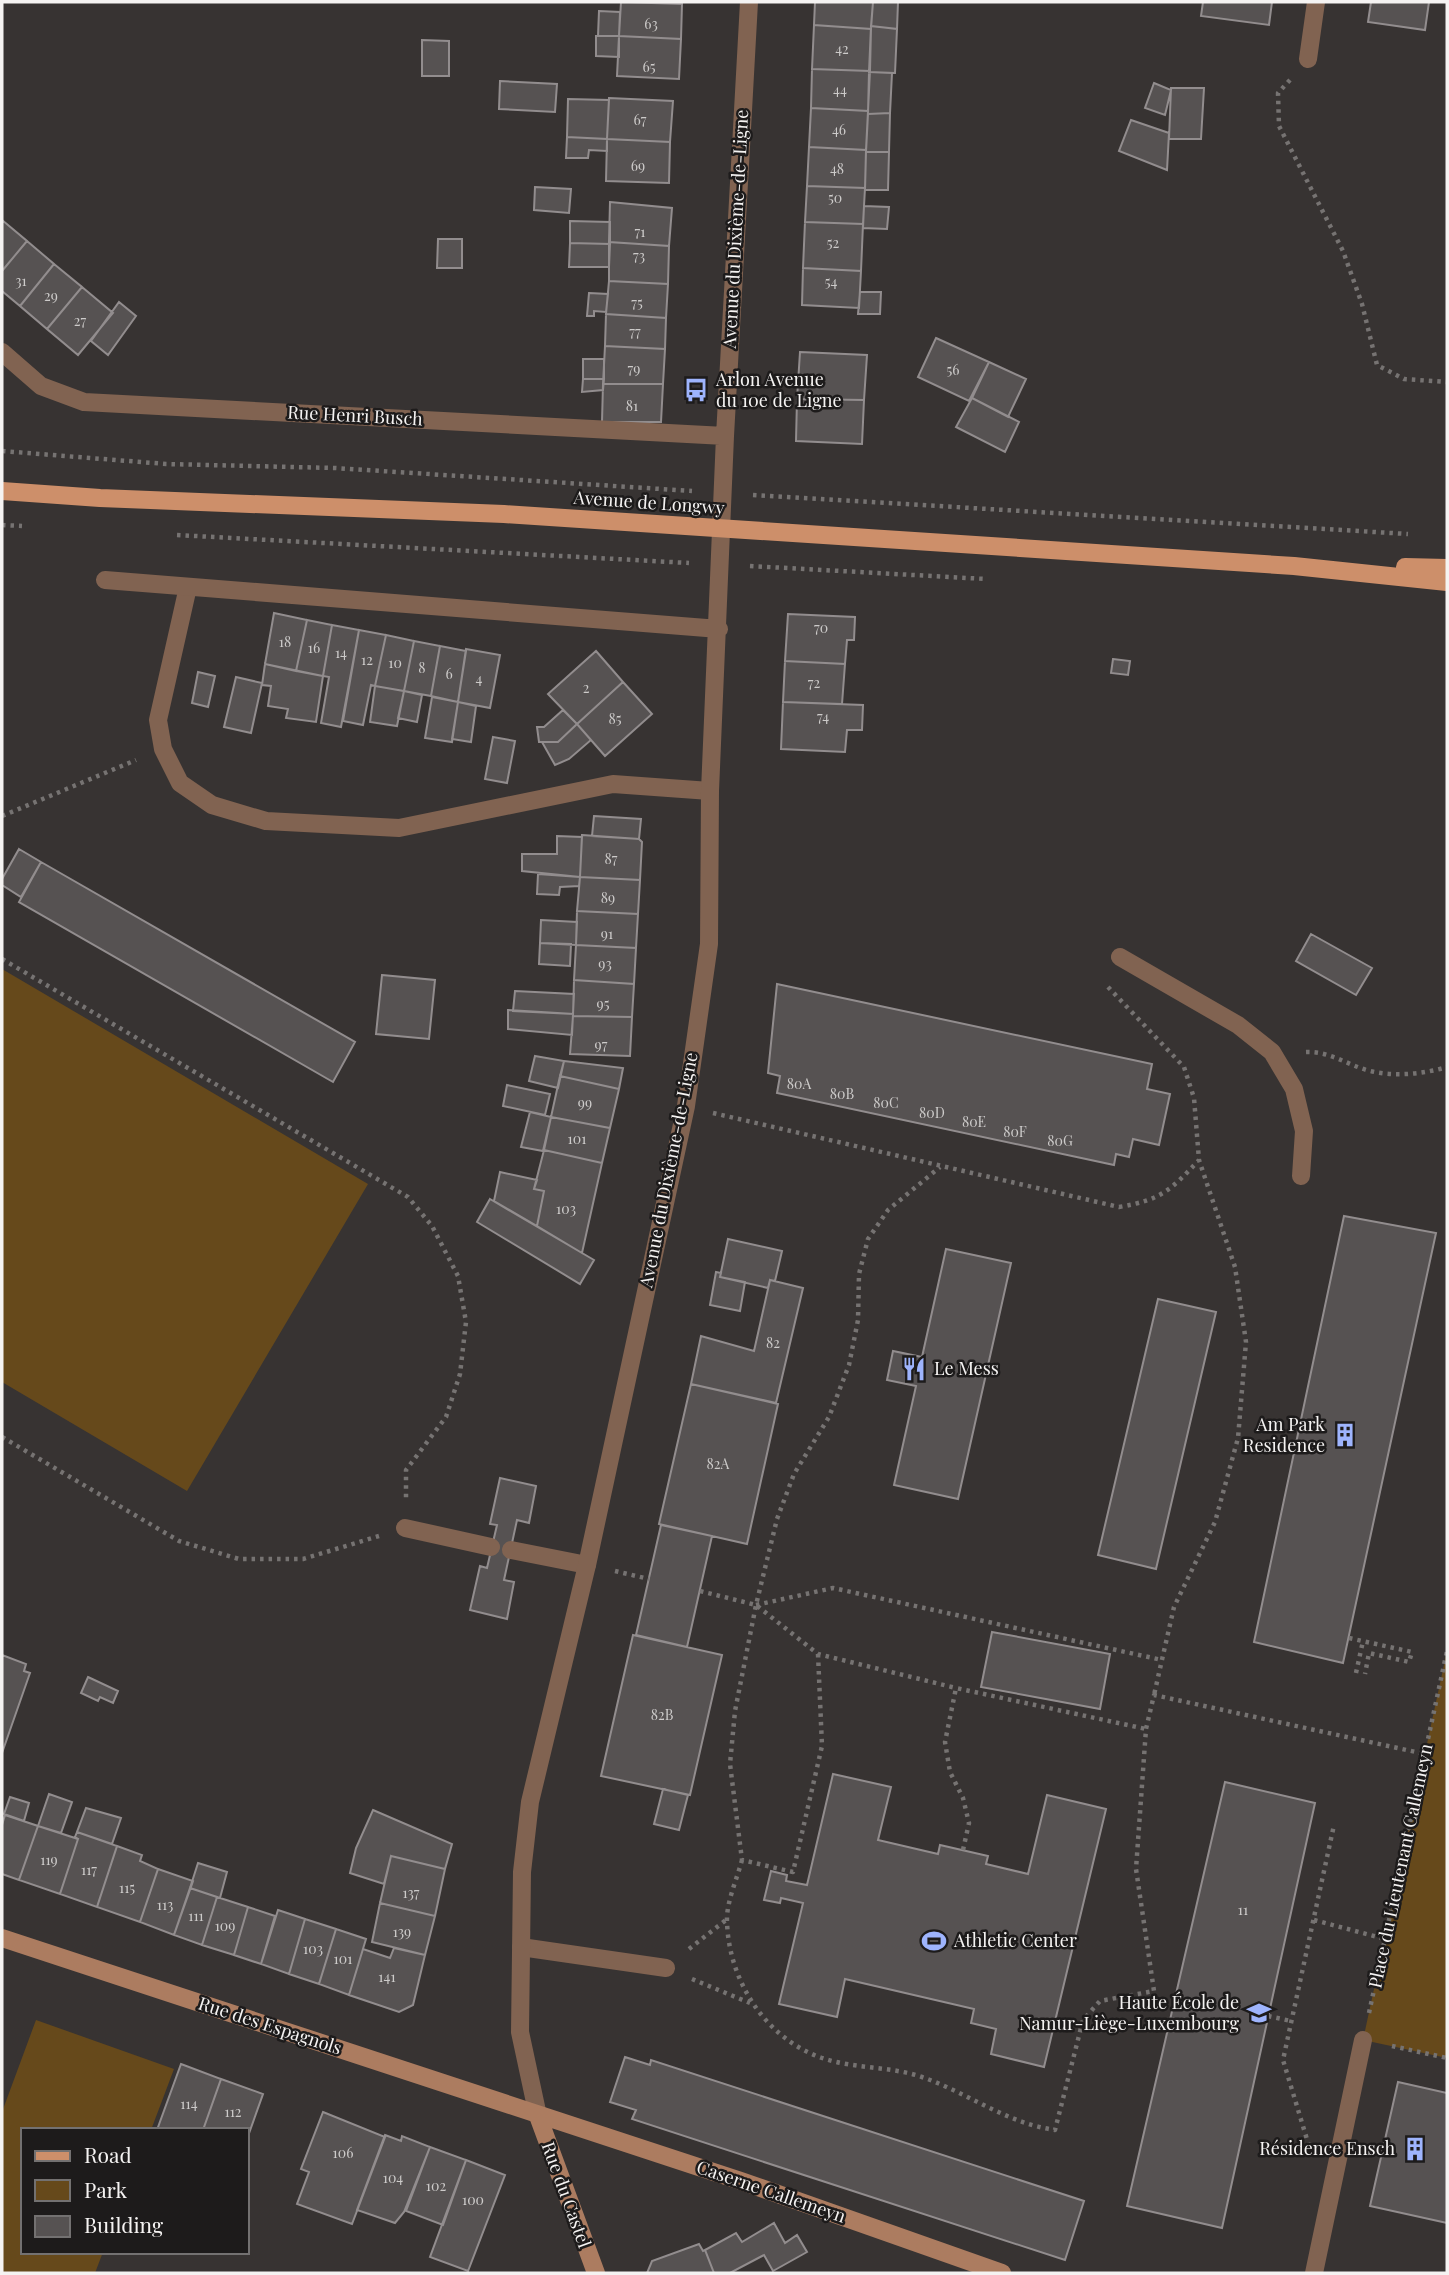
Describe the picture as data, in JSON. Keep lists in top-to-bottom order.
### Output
{
  "streets": {
    "main road": ["Avenue de Longwy"],
    "street": [
      "Avenue du Dixième-de-Ligne",
      "Rue Henri Busch",
      "Rue des Espagnols",
      "Caserne Callemeyn",
      "Rue du Castel"
    ],
    "path": ["Place du Lieutenant Callemeyn"]
  },
  "crossings": [
    ["Avenue du Dixième-de-Ligne", "Rue Henri Busch"],
    ["Avenue du Dixième-de-Ligne", "Rue des Espagnols"],
    ["Avenue du Dixième-de-Ligne", "Caserne Callemeyn"],
    ["Avenue du Dixième-de-Ligne", "Rue du Castel"],
    ["Rue des Espagnols", "Caserne Callemeyn"],
    ["Rue des Espagnols", "Rue du Castel"],
    ["Caserne Callemeyn", "Rue du Castel"]
  ],
  "places": {
    "bus stop": ["Arlon Avenue du 10e de Ligne"],
    "restaurant": ["Le Mess"],
    "building": ["Am Park Residence", "Résidence Ensch"],
    "sports": ["Athletic Center"],
    "school or university": ["Haute École de Namur-Liège-Luxembourg"]
  },
  "house_numbers": [
    "63",
    "42",
    "65",
    "44",
    "67",
    "46",
    "69",
    "48",
    "50",
    "71",
    "52",
    "73",
    "31",
    "54",
    "29",
    "75",
    "27",
    "77",
    "79",
    "56",
    "81",
    "70",
    "18",
    "16",
    "14",
    "12",
    "10",
    "8",
    "6",
    "4",
    "72",
    "2",
    "74",
    "85",
    "87",
    "89",
    "91",
    "93",
    "95",
    "97",
    "80A",
    "80B",
    "99",
    "80C",
    "80D",
    "80E",
    "80F",
    "101",
    "80G",
    "103",
    "82",
    "82A",
    "82B",
    "119",
    "117",
    "115",
    "137",
    "113",
    "11",
    "111",
    "109",
    "139",
    "103",
    "101",
    "141",
    "114",
    "112",
    "106",
    "104",
    "102",
    "100"
  ],
  "legend": ["Road", "Park", "Building"]
}
